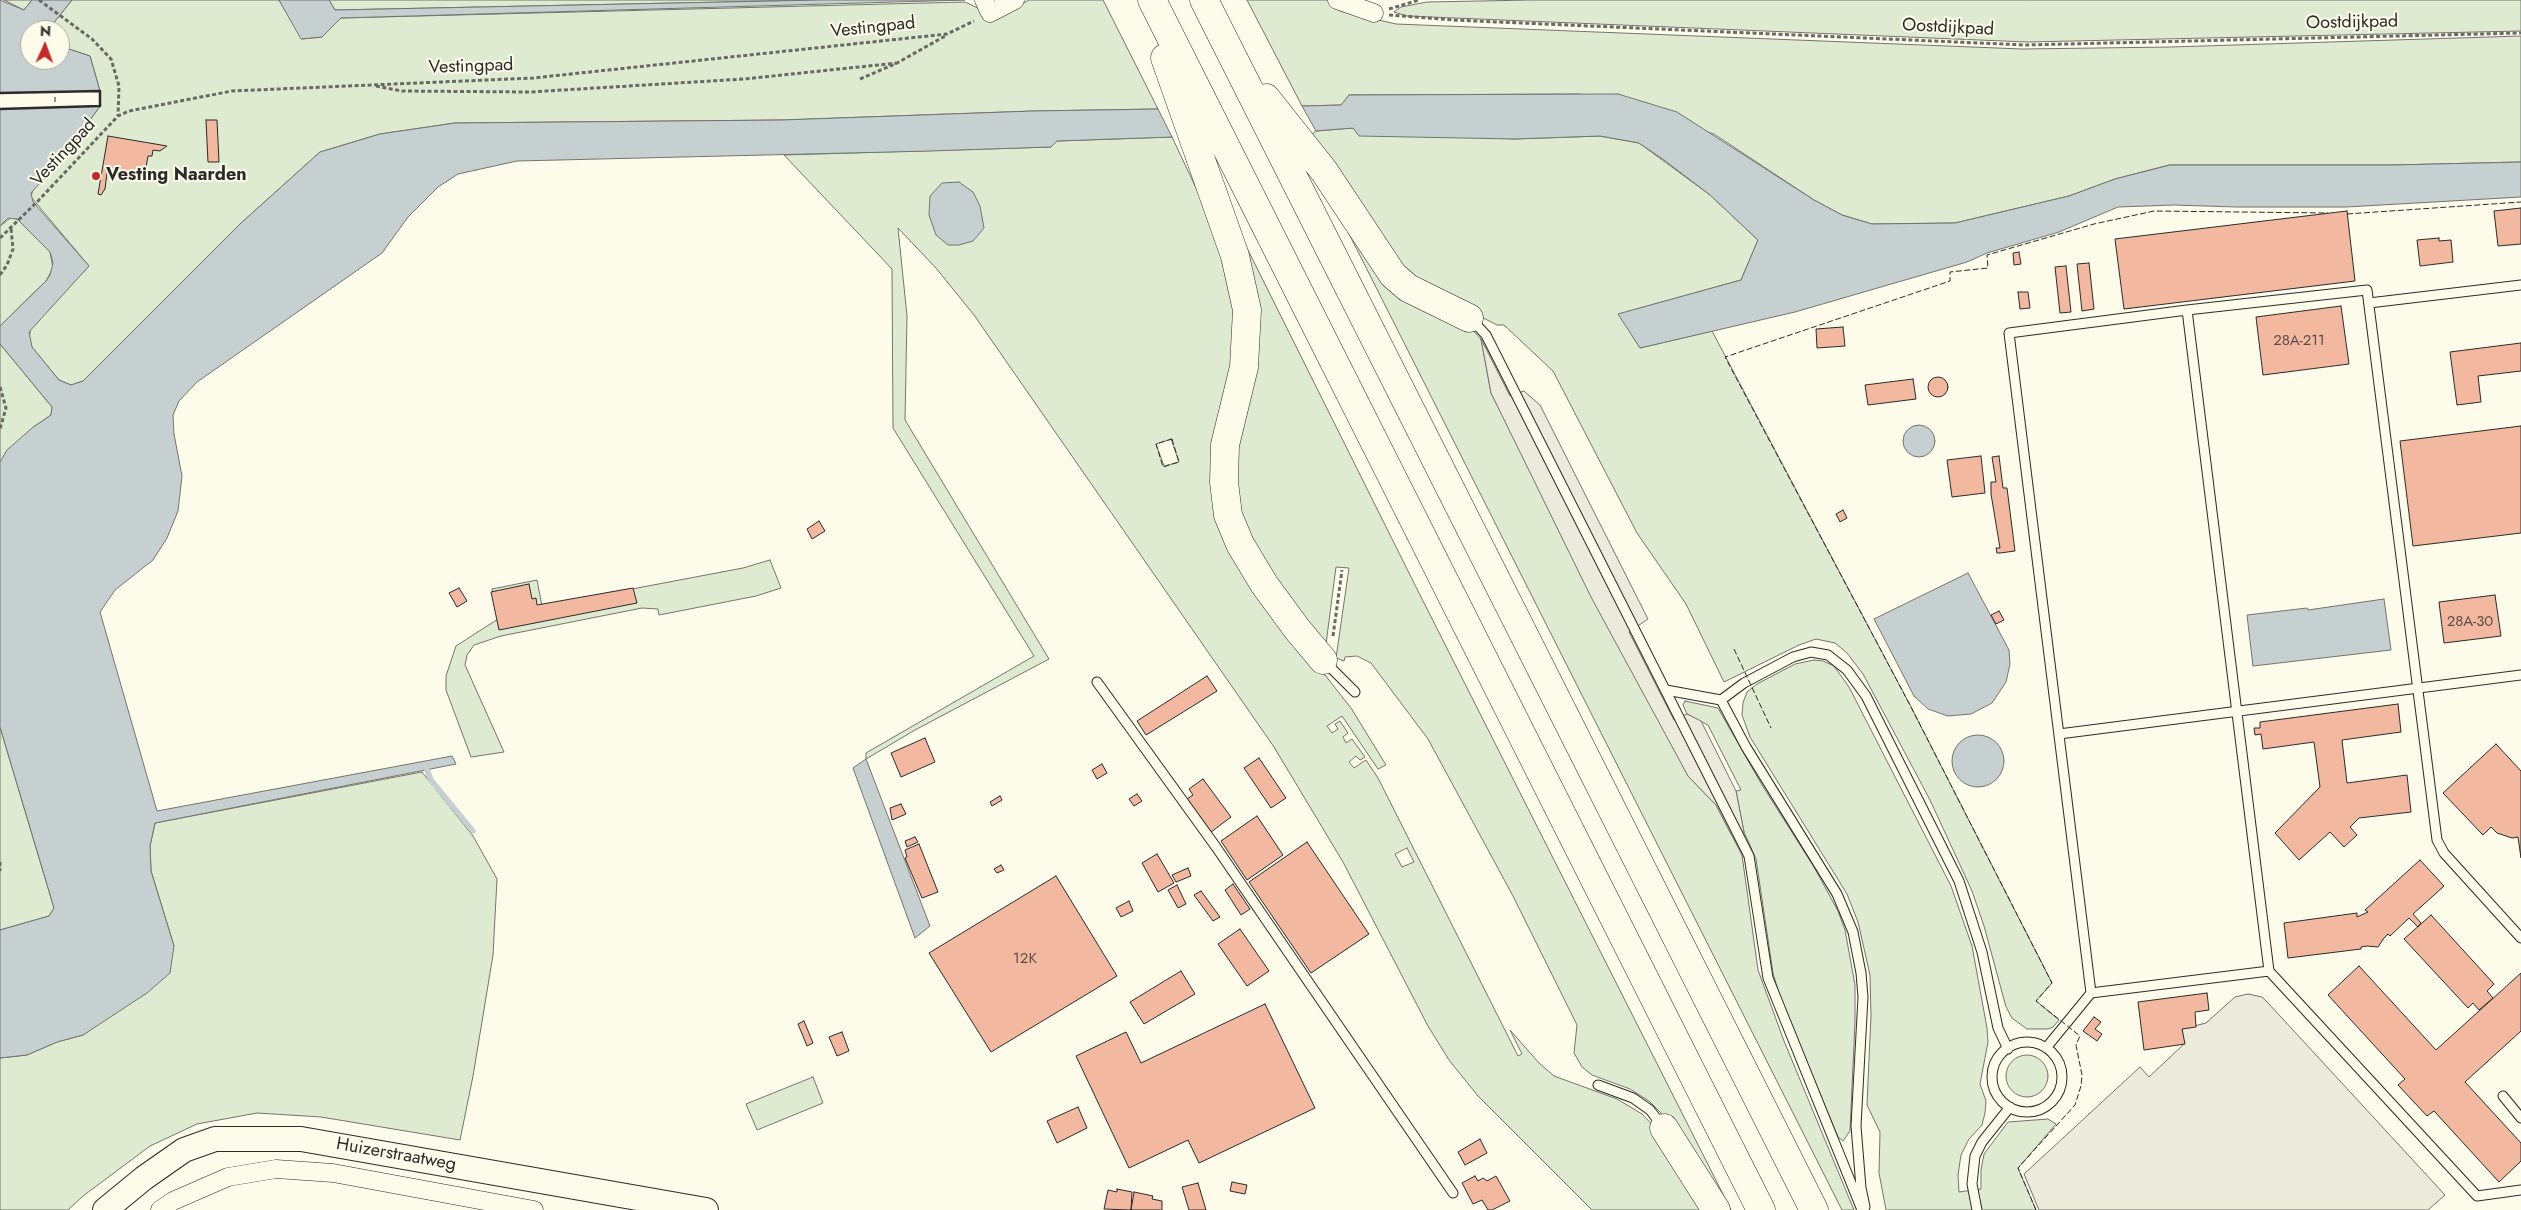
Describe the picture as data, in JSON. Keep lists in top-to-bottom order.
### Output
{
  "streets": {
    "street": ["Huizerstraatweg"],
    "path": ["Oostdijkpad", "Vestingpad"]
  },
  "places": ["Vesting Naarden"],
  "house_numbers": ["28A-211", "28A-30", "12K"],
  "north": "top"
}
